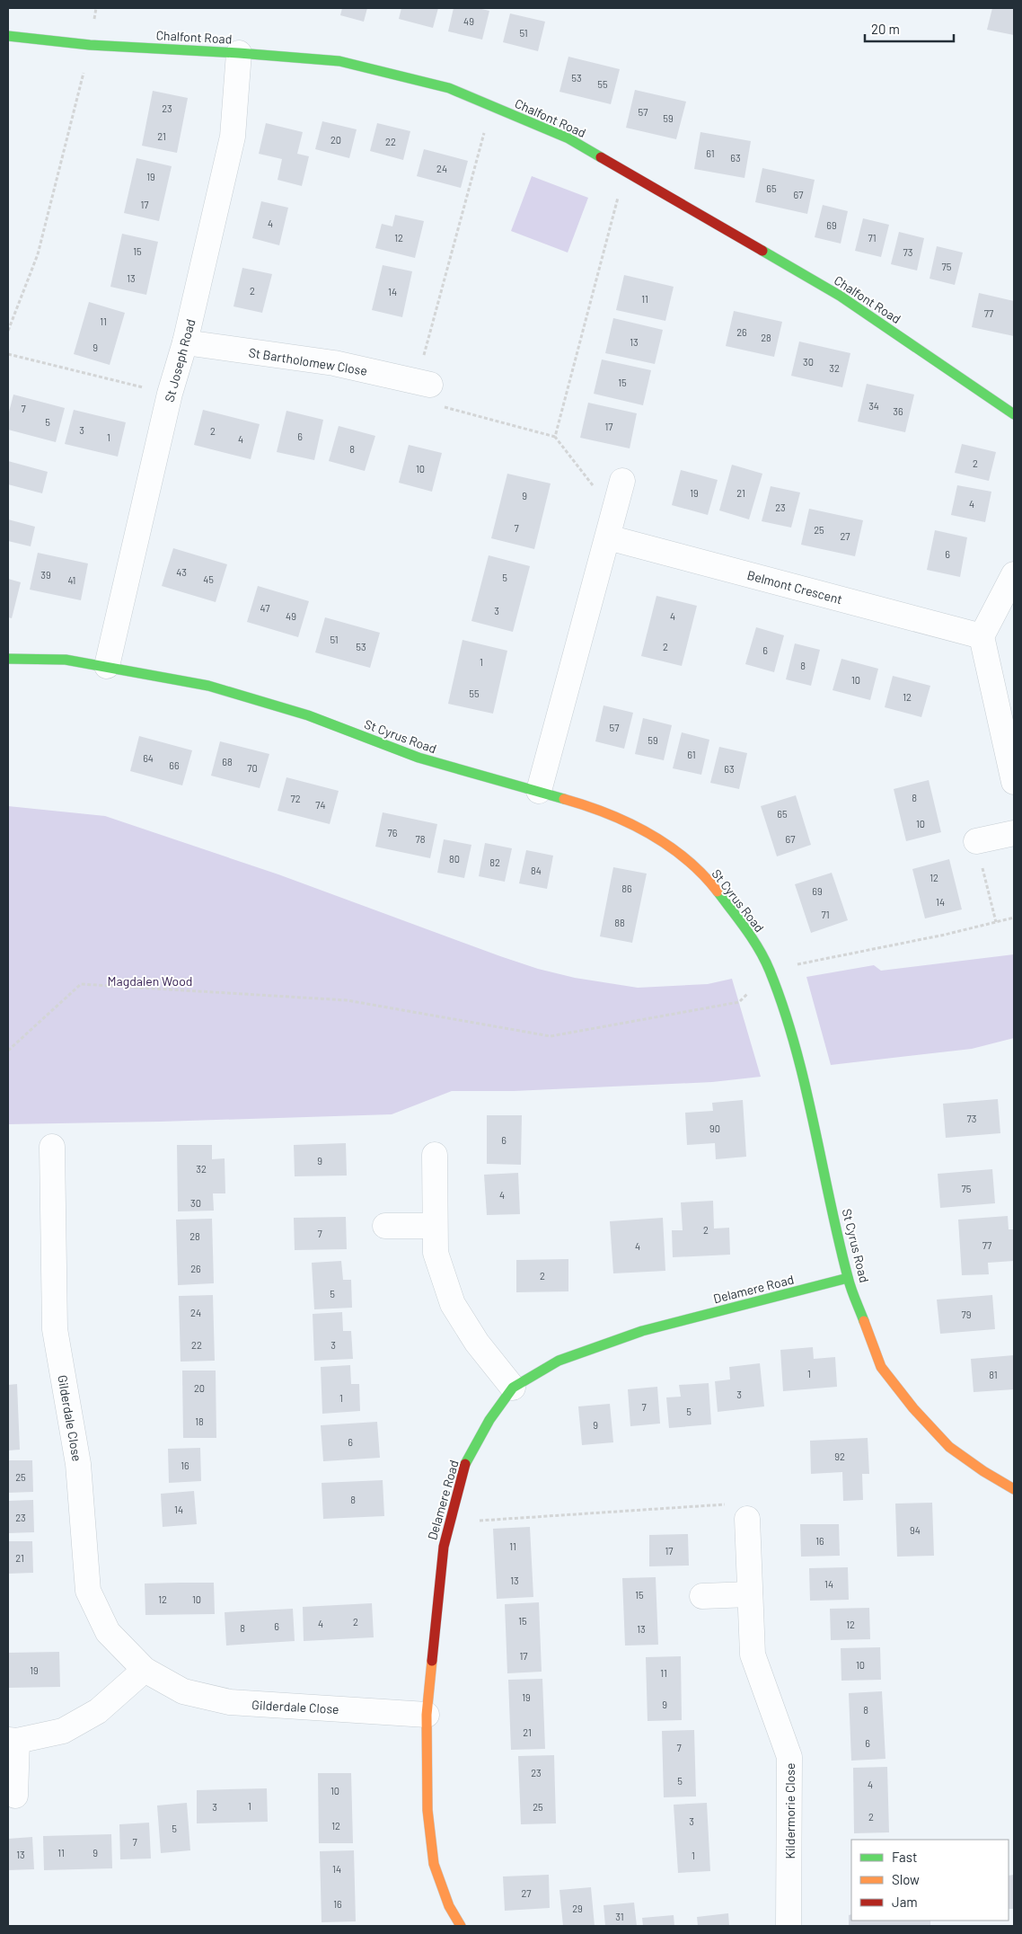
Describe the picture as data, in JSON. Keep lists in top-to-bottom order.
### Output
{
  "streets": {
    "street": [
      "Chalfont Road",
      "St Joseph Road",
      "St Bartholomew Close",
      "Belmont Crescent",
      "St Cyrus Road",
      "Delamere Road",
      "Gilderdale Close",
      "Kildermorie Close"
    ]
  },
  "crossings": [
    ["Chalfont Road", "St Joseph Road"],
    ["St Joseph Road", "St Bartholomew Close"],
    ["St Joseph Road", "St Cyrus Road"],
    ["St Cyrus Road", "Delamere Road"],
    ["Delamere Road", "Gilderdale Close"]
  ],
  "parks": ["Magdalen Wood"],
  "house_numbers": [
    "49",
    "51",
    "53",
    "55",
    "23",
    "57",
    "59",
    "21",
    "20",
    "22",
    "61",
    "63",
    "24",
    "19",
    "65",
    "67",
    "17",
    "4",
    "69",
    "12",
    "71",
    "15",
    "73",
    "75",
    "13",
    "2",
    "14",
    "11",
    "77",
    "11",
    "26",
    "28",
    "13",
    "9",
    "30",
    "32",
    "15",
    "34",
    "7",
    "36",
    "5",
    "17",
    "3",
    "2",
    "6",
    "1",
    "4",
    "8",
    "2",
    "10",
    "19",
    "21",
    "9",
    "4",
    "23",
    "7",
    "25",
    "27",
    "6",
    "43",
    "39",
    "5",
    "45",
    "41",
    "47",
    "3",
    "49",
    "4",
    "51",
    "53",
    "2",
    "6",
    "1",
    "8",
    "10",
    "55",
    "12",
    "57",
    "59",
    "61",
    "64",
    "68",
    "66",
    "70",
    "63",
    "8",
    "72",
    "74",
    "65",
    "10",
    "76",
    "78",
    "67",
    "80",
    "82",
    "84",
    "12",
    "86",
    "69",
    "14",
    "71",
    "88",
    "73",
    "90",
    "6",
    "9",
    "32",
    "75",
    "4",
    "30",
    "2",
    "7",
    "28",
    "77",
    "4",
    "26",
    "2",
    "5",
    "24",
    "79",
    "22",
    "3",
    "1",
    "81",
    "20",
    "3",
    "1",
    "7",
    "5",
    "18",
    "9",
    "6",
    "92",
    "16",
    "25",
    "8",
    "14",
    "23",
    "94",
    "16",
    "11",
    "17",
    "21",
    "13",
    "14",
    "15",
    "12",
    "10",
    "15",
    "2",
    "4",
    "12",
    "6",
    "8",
    "13",
    "17",
    "10",
    "19",
    "11",
    "19",
    "9",
    "8",
    "21",
    "6",
    "7",
    "23",
    "5",
    "4",
    "10",
    "1",
    "3",
    "25",
    "2",
    "3",
    "12",
    "5",
    "7",
    "11",
    "9",
    "13",
    "1",
    "14",
    "27",
    "16",
    "29",
    "31"
  ],
  "legend": ["Fast", "Slow", "Jam"],
  "scale_bar": "20 m"
}
